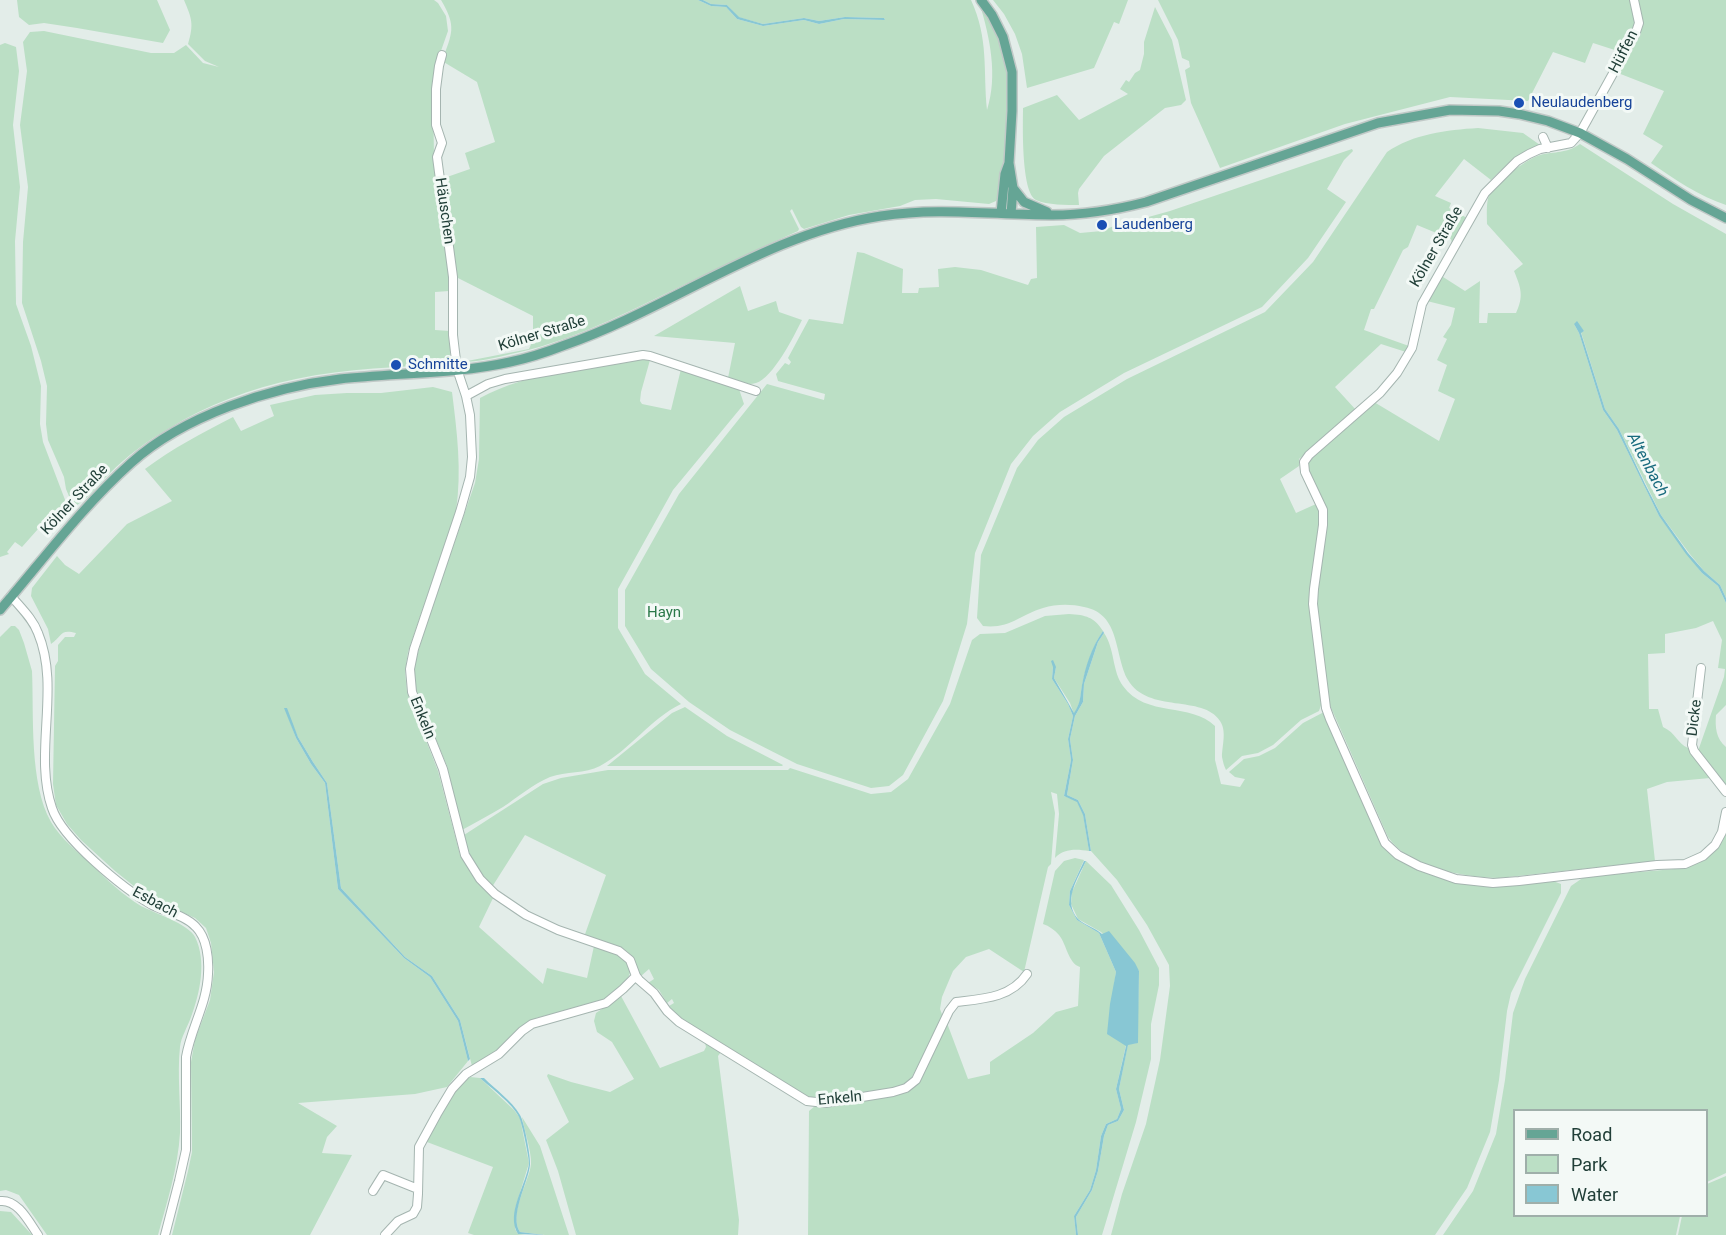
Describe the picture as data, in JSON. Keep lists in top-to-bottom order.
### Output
{
  "streets": {
    "main road": ["Kölner Straße"],
    "street": [
      "Hüffen",
      "Häuschen",
      "Enkeln",
      "Dicke",
      "Esbach"
    ]
  },
  "crossings": [
    ["Hüffen", "Kölner Straße"],
    ["Häuschen", "Kölner Straße"],
    ["Häuschen", "Enkeln"],
    ["Kölner Straße", "Enkeln"],
    ["Kölner Straße", "Esbach"]
  ],
  "water": ["Altenbach"],
  "parks": ["Hayn"],
  "places": ["Neulaudenberg", "Laudenberg", "Schmitte"],
  "legend": ["Road", "Park", "Water"]
}
